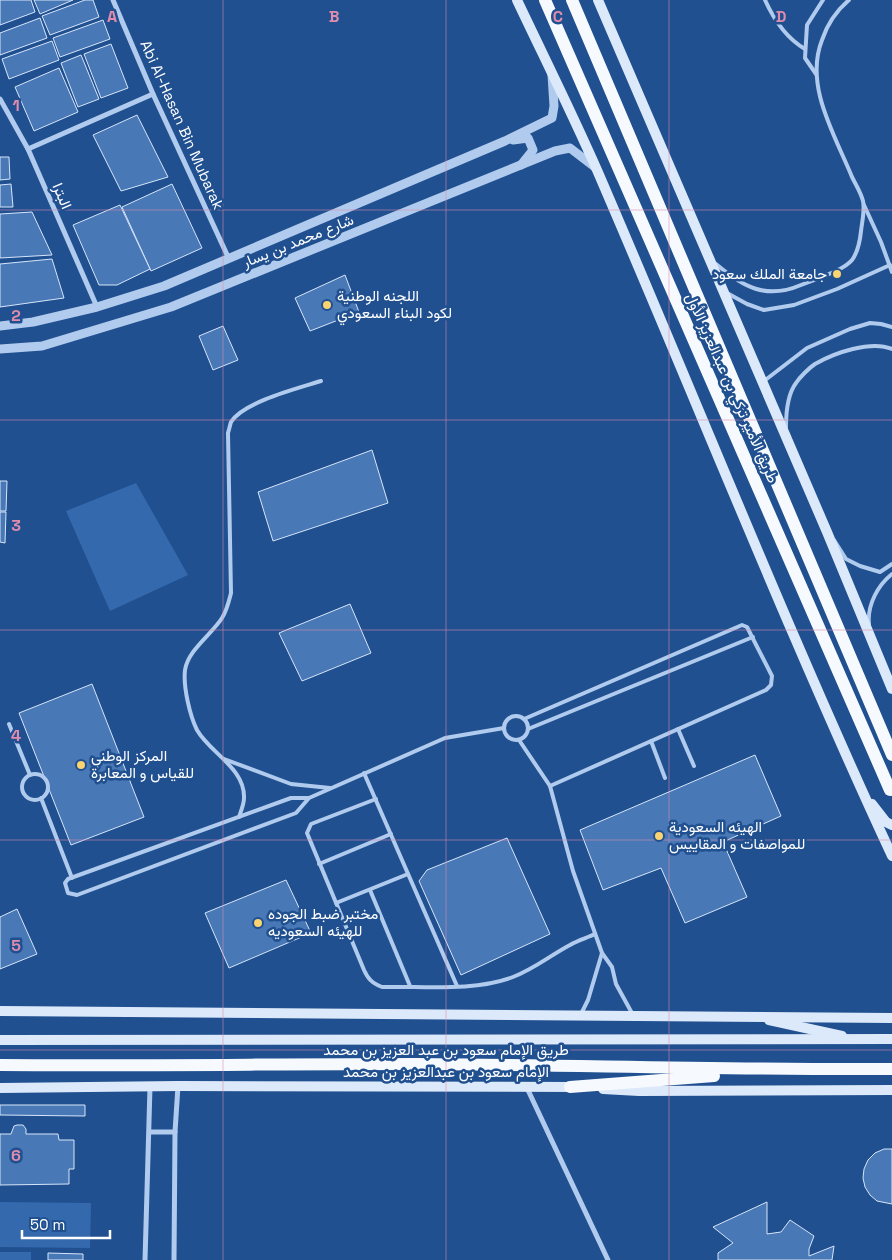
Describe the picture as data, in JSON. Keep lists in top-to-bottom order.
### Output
{
  "streets": {
    "main road": ["طريق الأمير تركي بن عبدالعزيز الأول", "طريق الإمام سعود بن عبد العزيز بن محمد", "الإمام سعود بن عبدالعزيز بن محمد"],
    "street": ["Abi Al-Hasan Bin Mubarak", "البترا", "شارع محمد بن يسار"]
  },
  "crossings": [
    ["Abi Al-Hasan Bin Mubarak", "شارع محمد بن يسار"],
    ["البترا", "شارع محمد بن يسار"]
  ],
  "places": [
    "جامعة الملك سعود",
    "اللجنه الوطنية لكود البناء السعودي",
    "المركز الوطني للقياس و المعابرة",
    "الهيئه السعودية للمواصفات و المقاييس",
    "مختبر ضبط الجوده للهيئه السعوديه"
  ],
  "scale_bar": "50 m",
  "grid": {
    "columns": [
      "A",
      "B",
      "C",
      "D"
    ],
    "rows": [
      "1",
      "2",
      "3",
      "4",
      "5",
      "6"
    ]
  }
}
